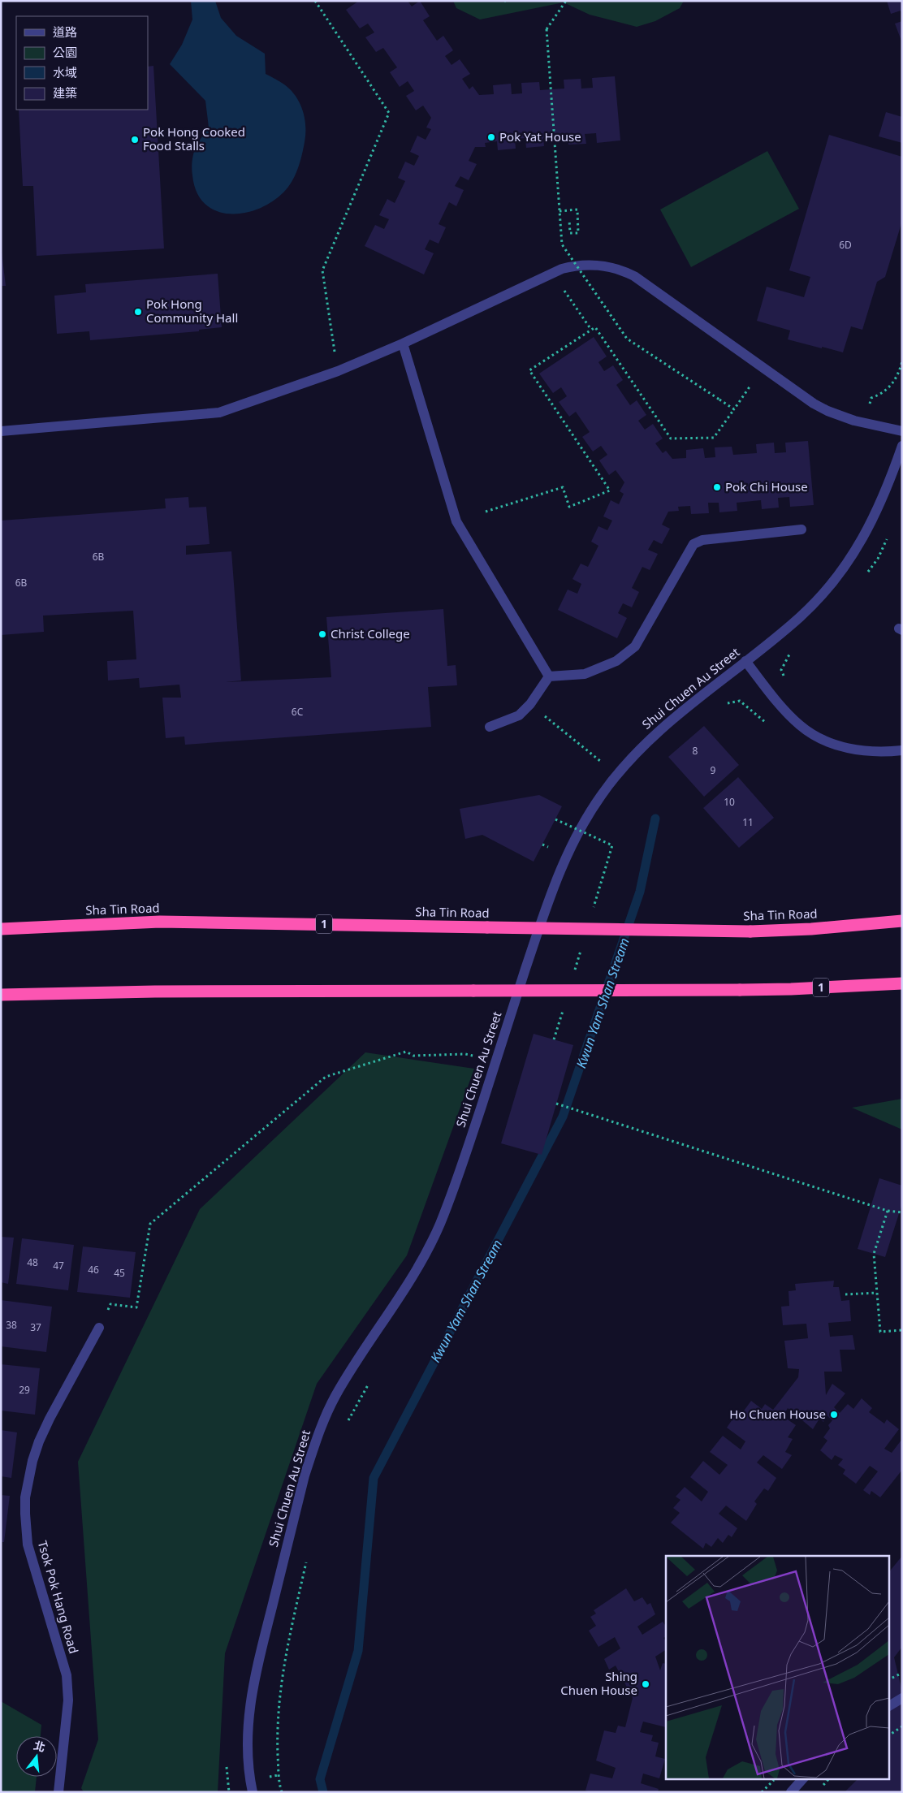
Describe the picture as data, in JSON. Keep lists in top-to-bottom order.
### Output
{
  "streets": {
    "highway": ["Sha Tin Road", "1"],
    "street": ["Shui Chuen Au Street", "Tsok Pok Hang Road"]
  },
  "water": ["Kwun Yam Shan Stream"],
  "places": [
    "Pok Yat House",
    "Pok Hong Cooked Food Stalls",
    "Pok Hong Community Hall",
    "Pok Chi House",
    "Christ College",
    "Ho Chuen House",
    "Shing Chuen House"
  ],
  "house_numbers": [
    "6D",
    "6B",
    "6B",
    "6C",
    "8",
    "9",
    "10",
    "11",
    "48",
    "47",
    "46",
    "45",
    "38",
    "37",
    "29"
  ],
  "legend": [
    "道路",
    "公園",
    "水域",
    "建築"
  ],
  "north": "top"
}
